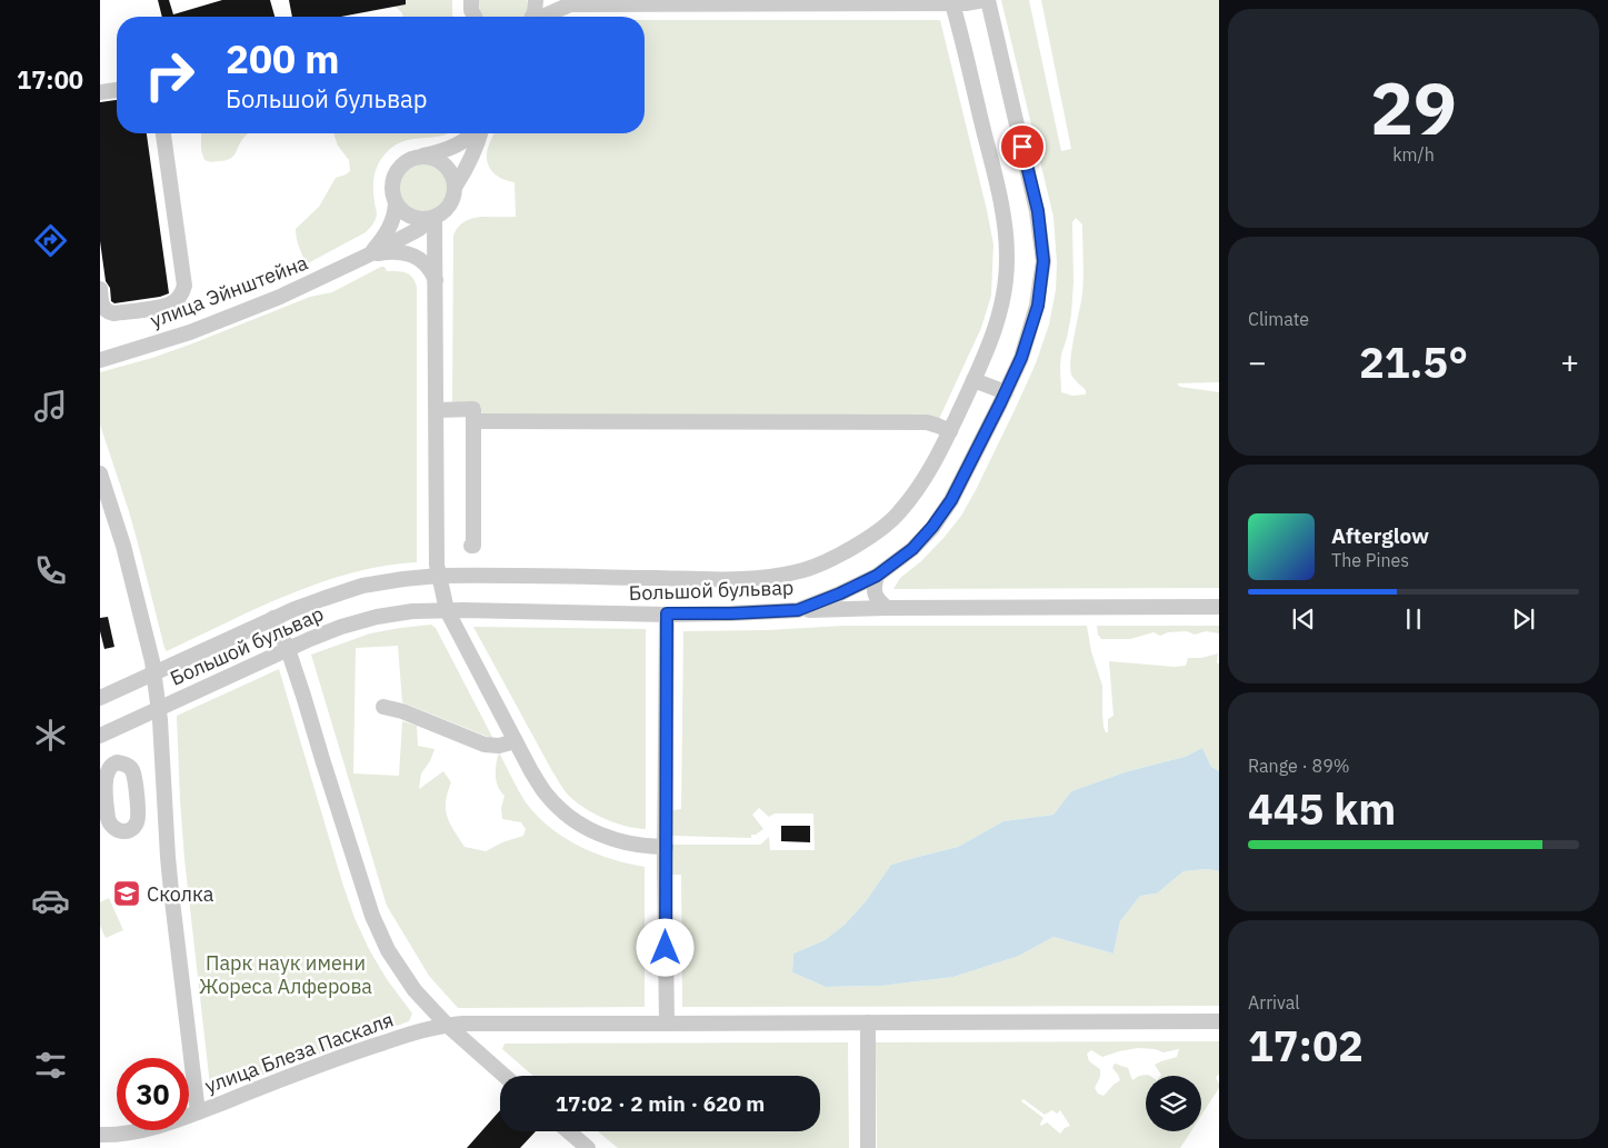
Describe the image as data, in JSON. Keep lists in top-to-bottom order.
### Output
{
  "streets": {
    "street": ["улица Эйнштейна", "Большой бульвар", "улица Блеза Паскаля"]
  },
  "parks": ["Парк наук имени Жореса Алферова"],
  "places": {
    "school or university": ["Сколка"]
  },
  "page": {
    "tabs": "17:00",
    "tile": [
      ["29", "km/h"],
      "Climate",
      ["Range · 89%", "445 km"],
      ["Arrival", "17:02"]
    ],
    "turn": ["200 m", "Большой бульвар"],
    "heat": ["−", "21.5°", "+"],
    "song": ["Afterglow", "The Pines"],
    "limit": "30",
    "trip": "17:02 · 2 min · 620 m"
  }
}
